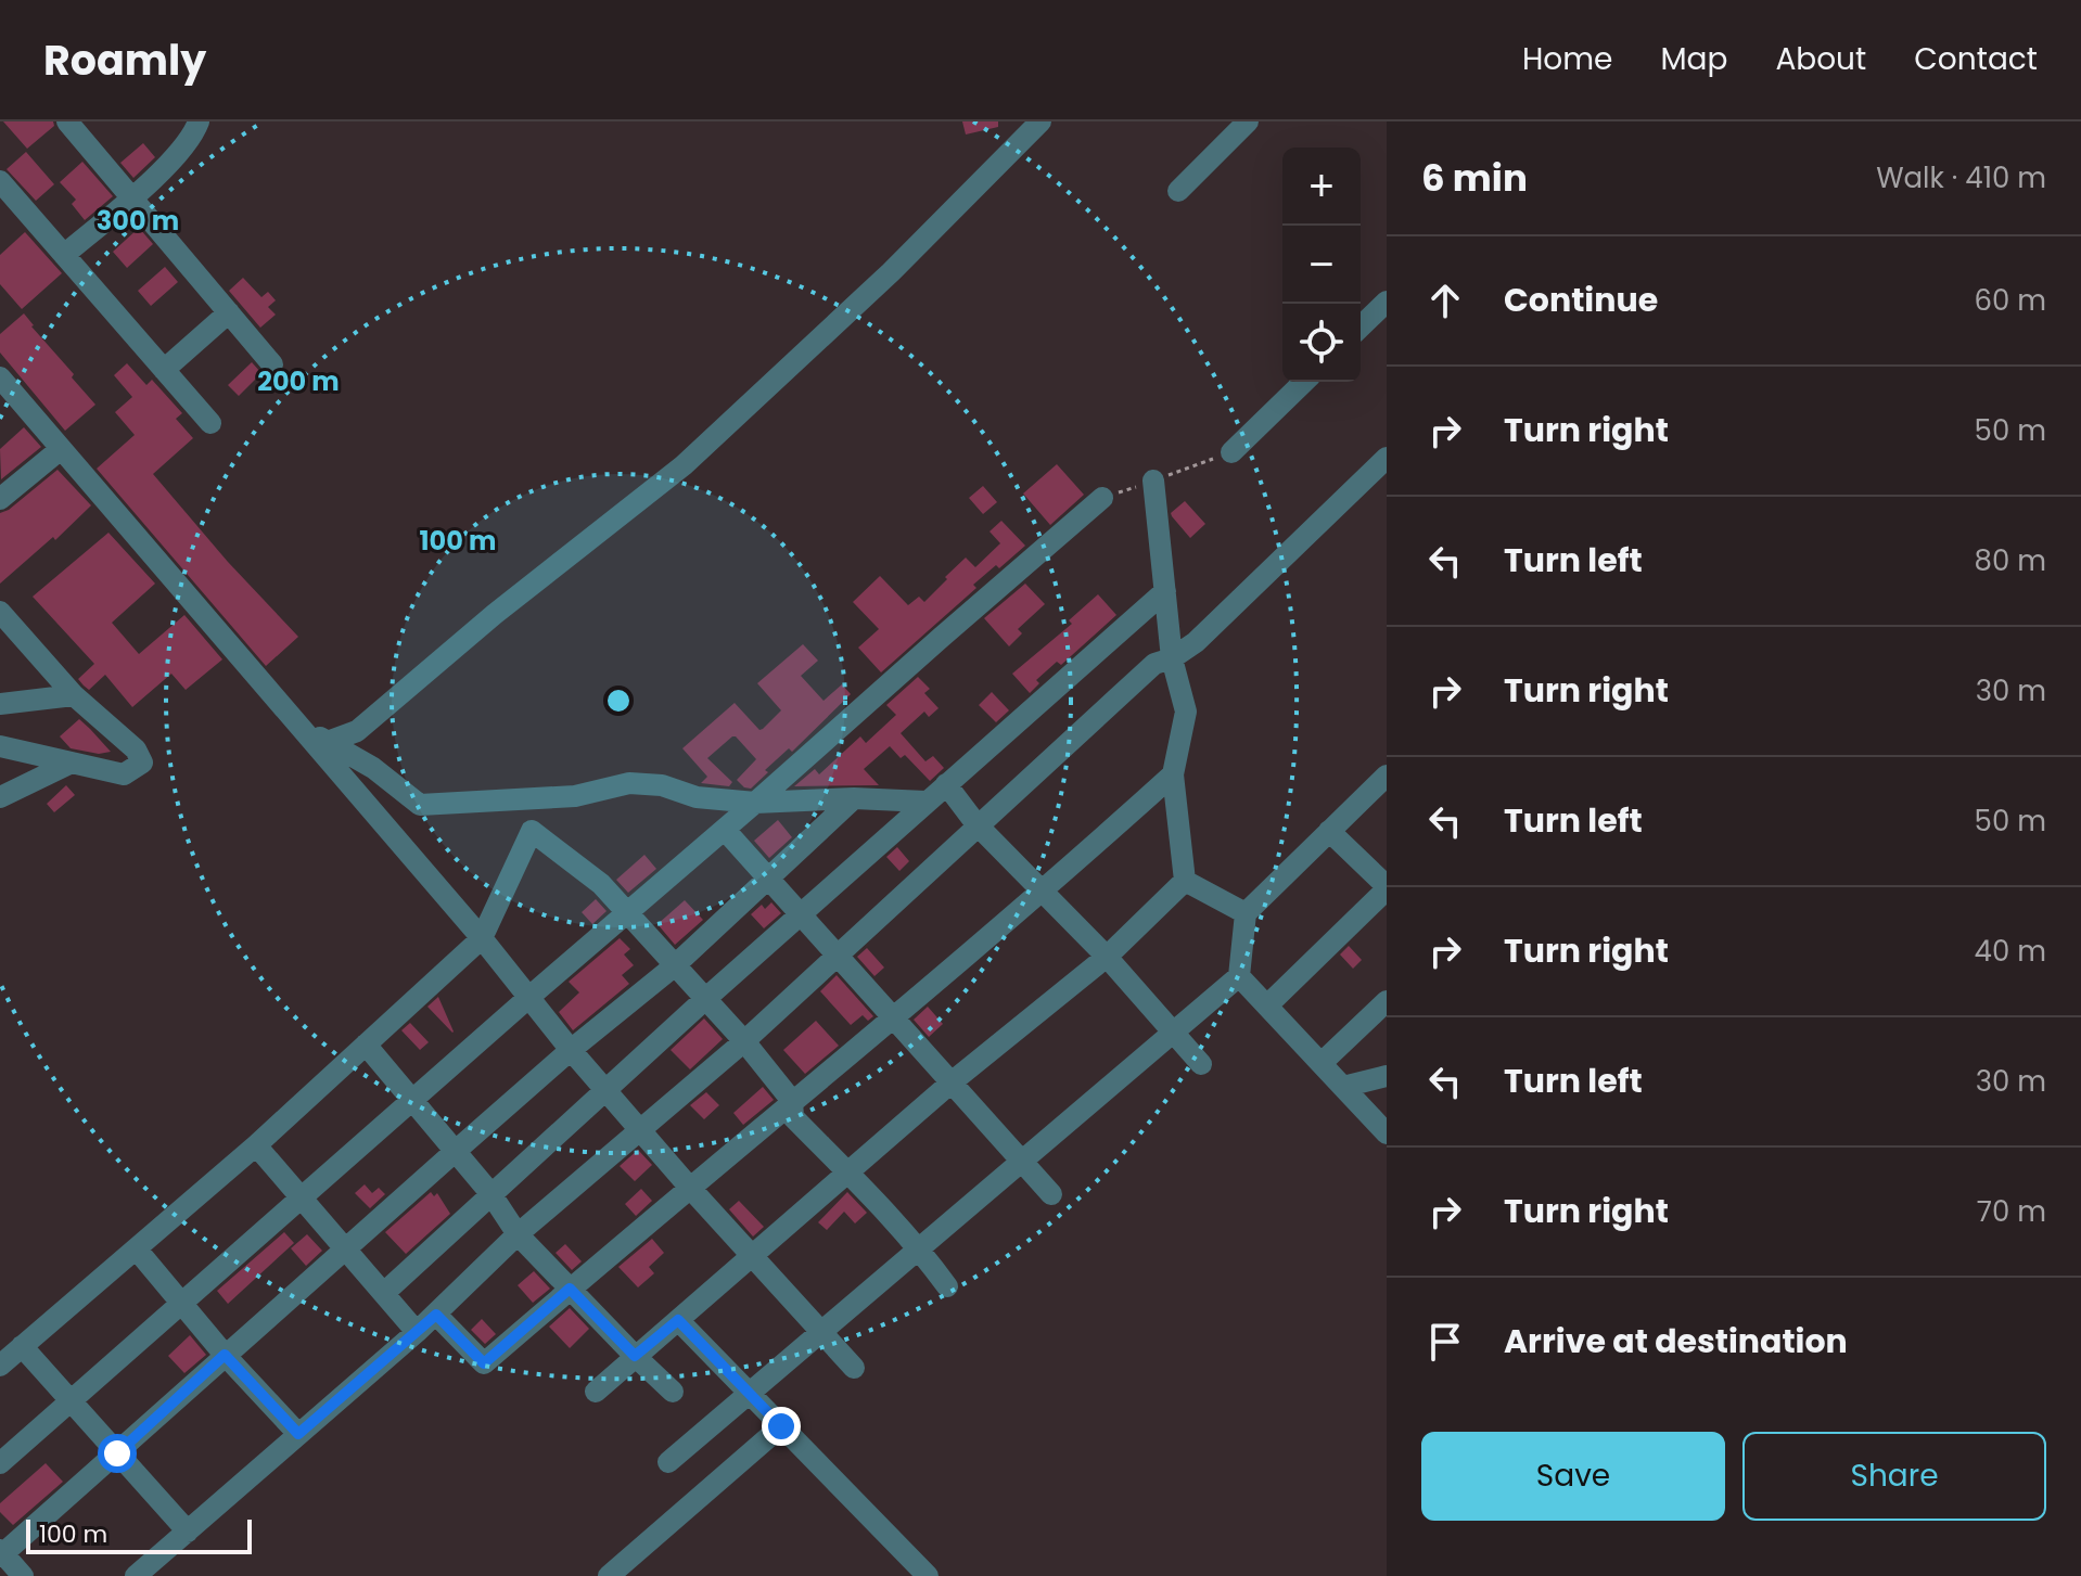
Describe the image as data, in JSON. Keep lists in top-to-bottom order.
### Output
{
  "scale_bar": "100 m",
  "page": {
    "header": "Roamly",
    "nav": [
      "Home",
      "Map",
      "About",
      "Contact"
    ],
    "heading": ["6 min", "Walk · 410 m"],
    "map_buttons": ["+", "−"],
    "list": [
      ["Continue", "60 m"],
      ["Turn right", "50 m"],
      ["Turn left", "80 m"],
      ["Turn right", "30 m"],
      ["Turn left", "50 m"],
      ["Turn right", "40 m"],
      ["Turn left", "30 m"],
      ["Turn right", "70 m"],
      "Arrive at destination"
    ],
    "buttons": ["Save", "Share"],
    "scale": "100 m"
  },
  "rings": ["300 m", "200 m", "100 m"]
}
